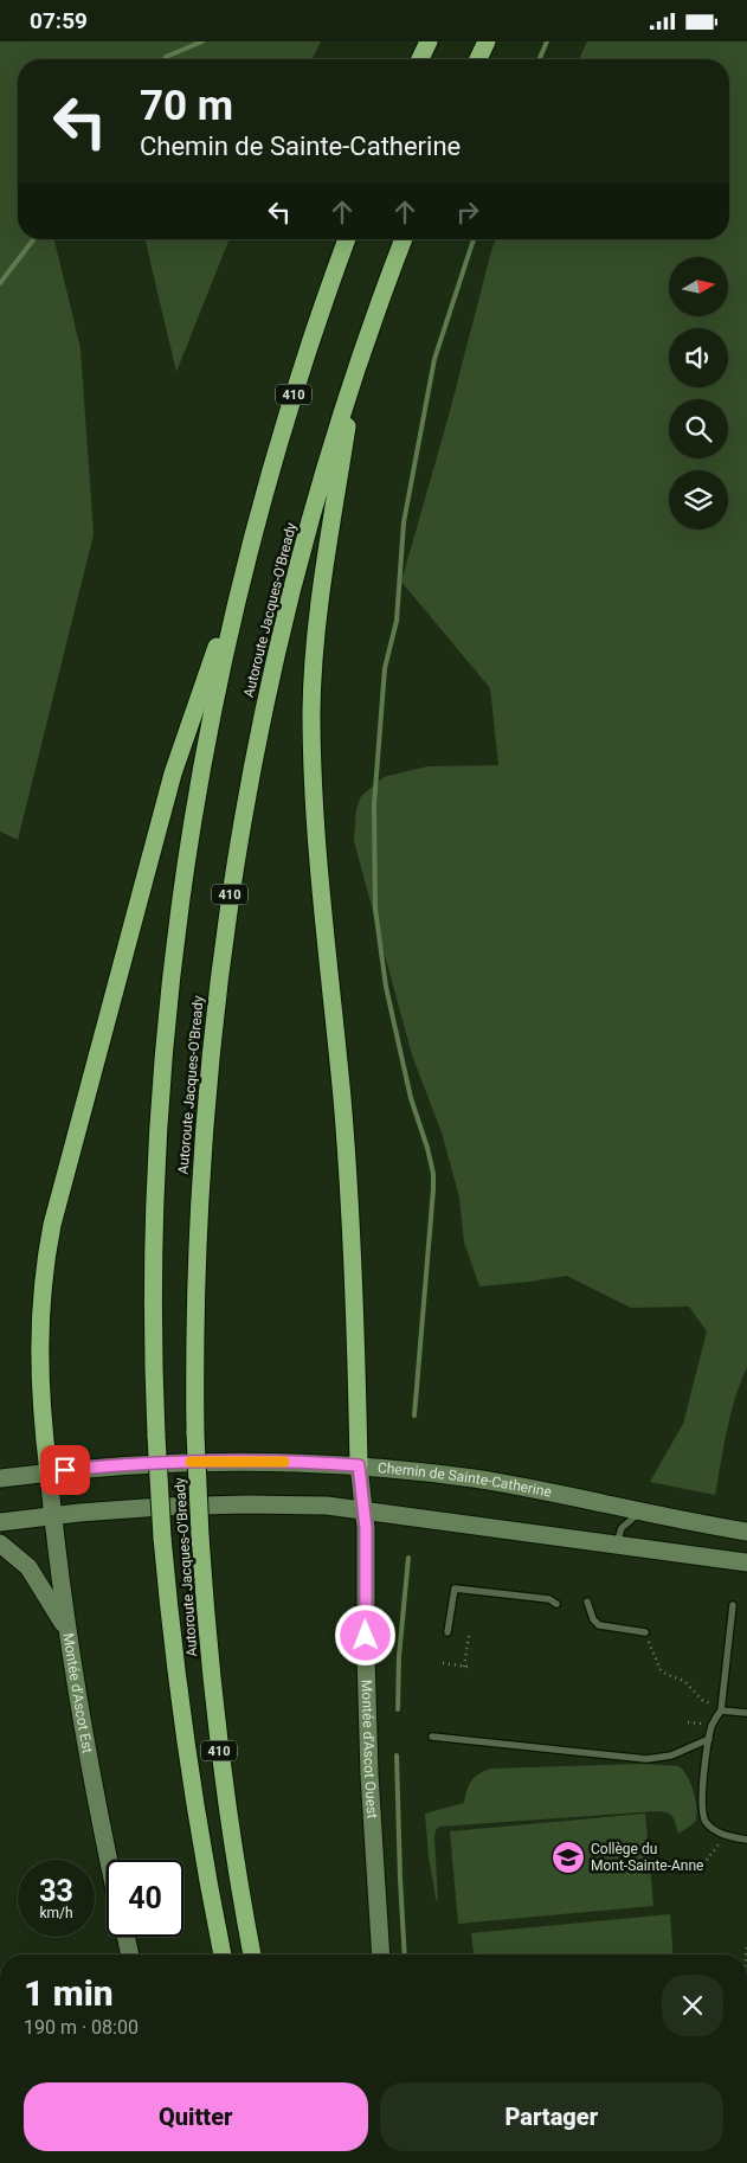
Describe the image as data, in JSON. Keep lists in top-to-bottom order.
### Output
{
  "streets": {
    "highway": ["410", "Autoroute Jacques-O'Bready"],
    "main road": ["Chemin de Sainte-Catherine", "Montée d'Ascot Est", "Montée d'Ascot Ouest"]
  },
  "crossings": [
    ["Chemin de Sainte-Catherine", "Montée d'Ascot Est"],
    ["Chemin de Sainte-Catherine", "Montée d'Ascot Ouest"]
  ],
  "places": {
    "school or university": ["Collège du Mont-Sainte-Anne"]
  },
  "north": "right",
  "page": {
    "status": "07:59",
    "turn": ["70 m", "Chemin de Sainte-Catherine"],
    "speed": "33 km/h",
    "limit": "40",
    "heading": ["1 min", "190 m · 08:00"],
    "buttons": ["Quitter", "Partager"]
  }
}
